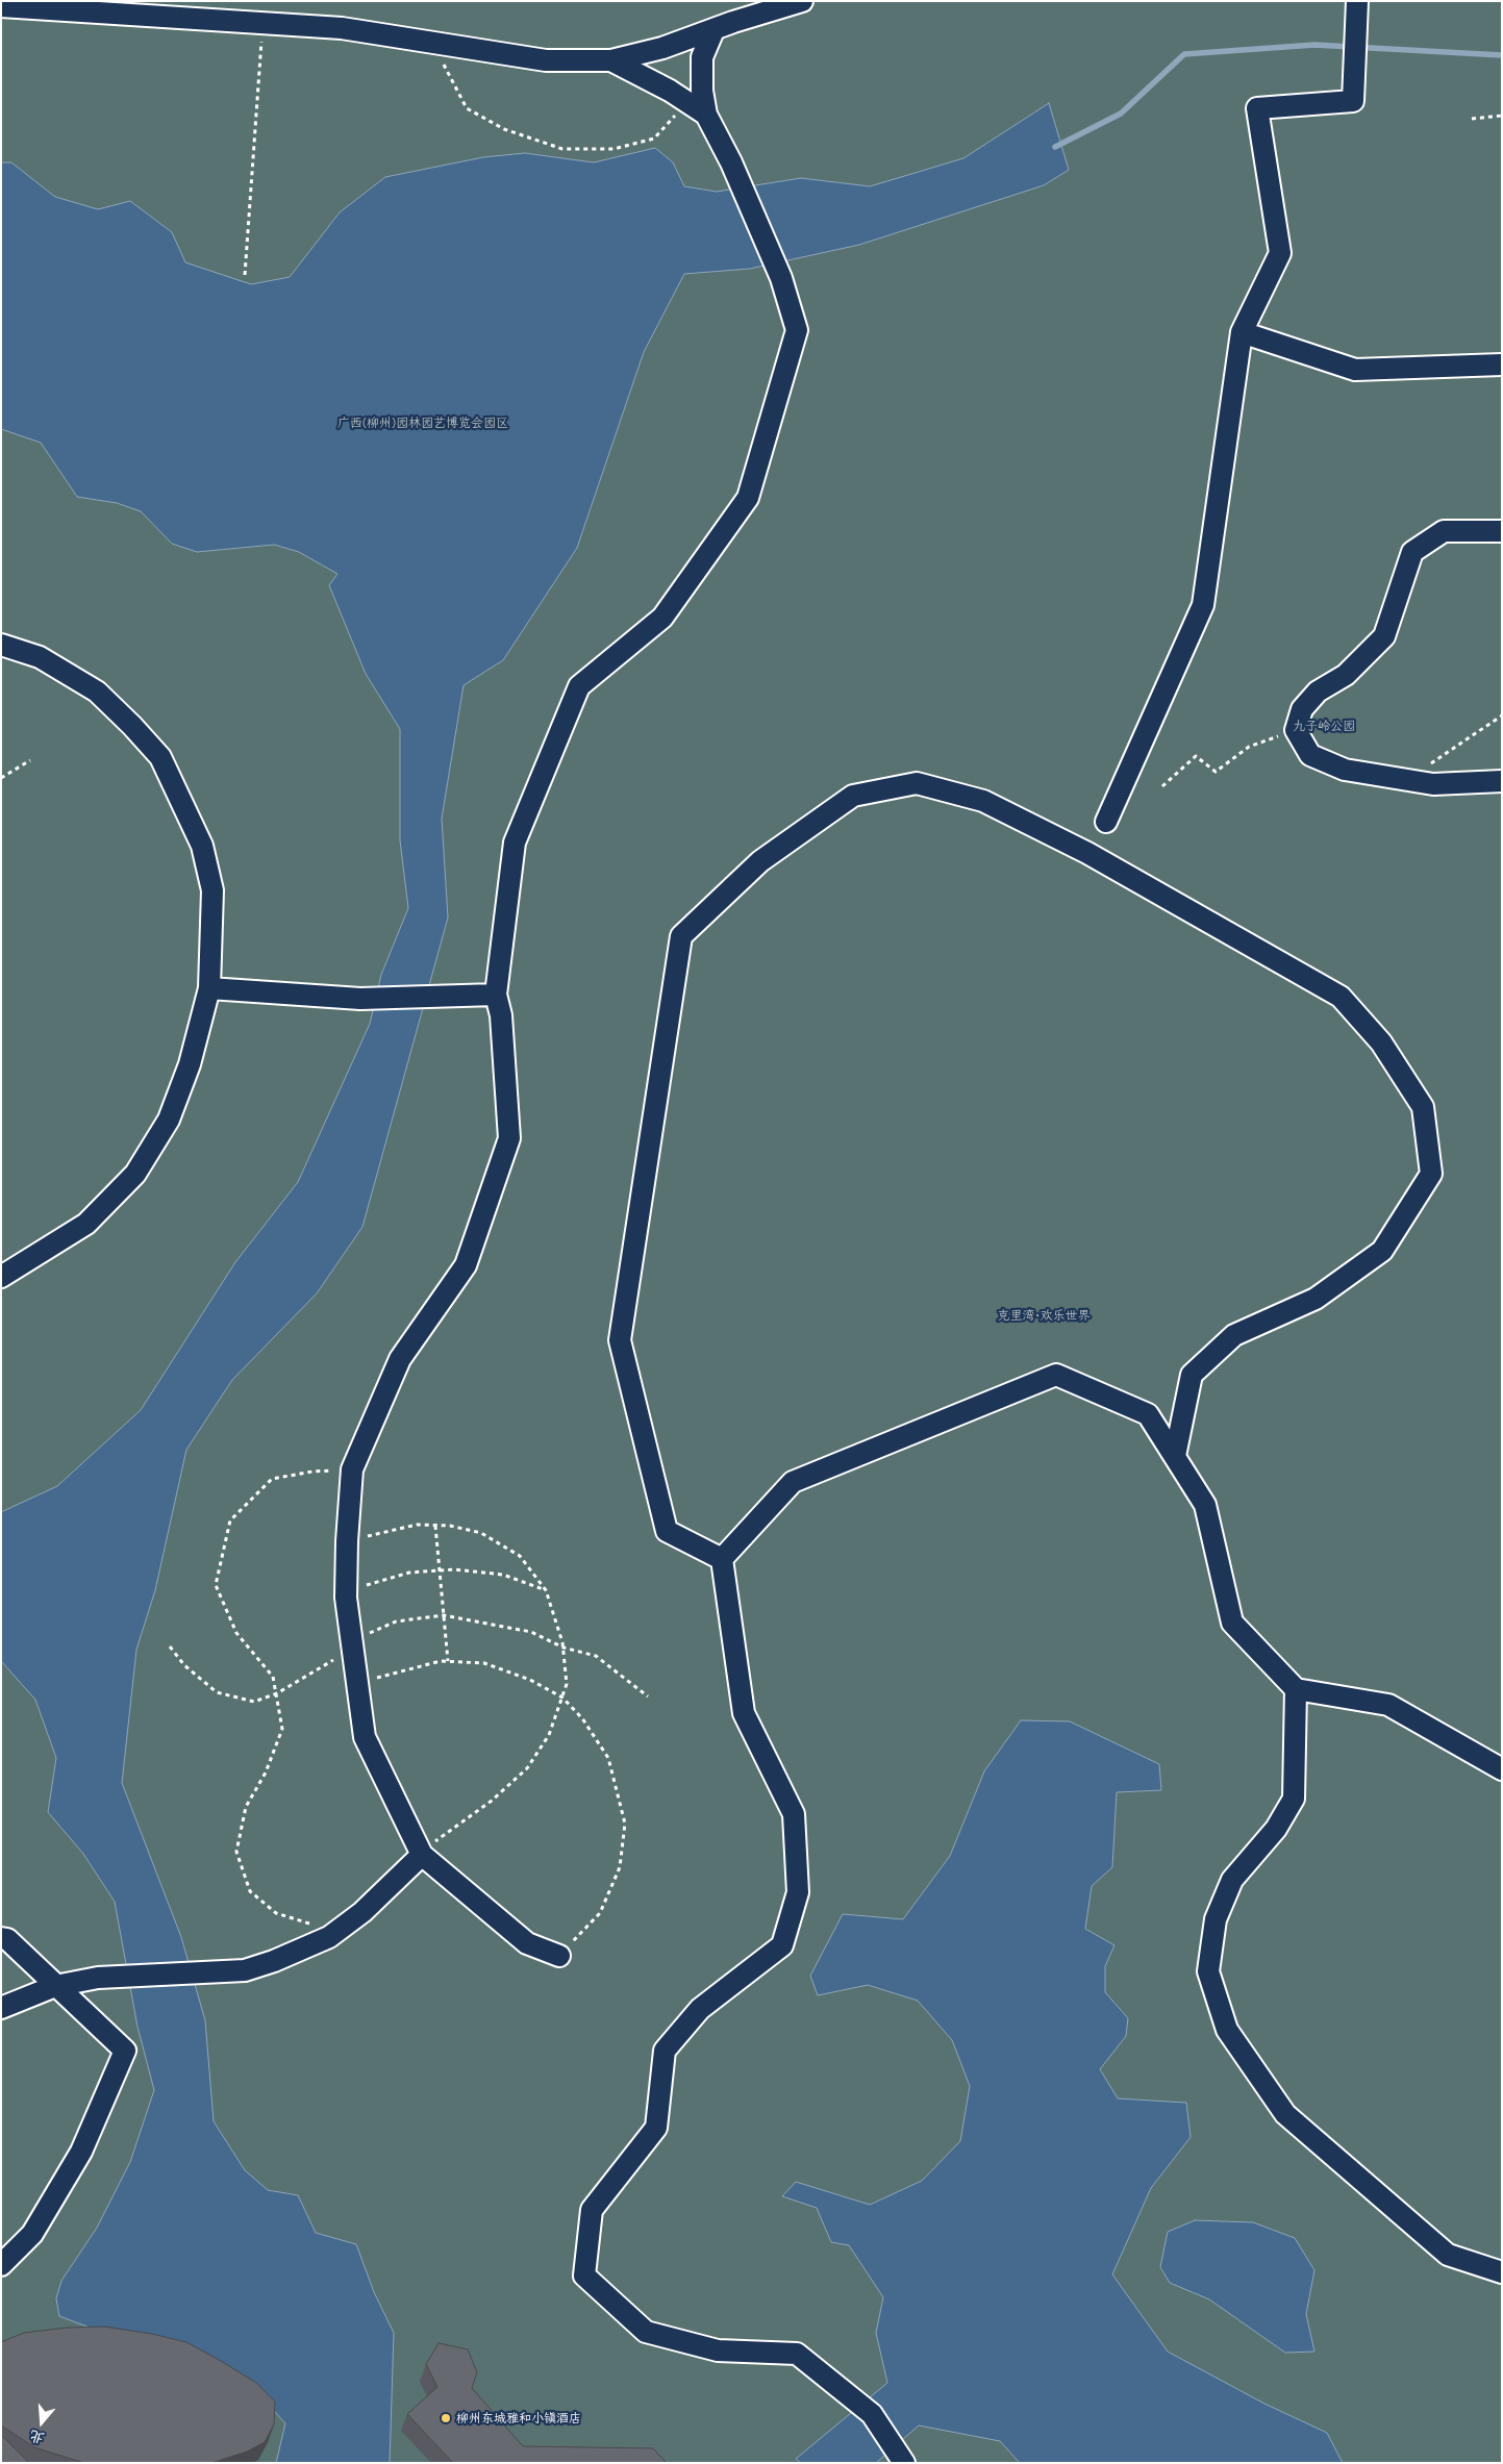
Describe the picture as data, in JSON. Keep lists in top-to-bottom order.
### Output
{
  "parks": ["广西(柳州)园林园艺博览会园区", "九子岭公园", "克里湾·欢乐世界"],
  "places": ["柳州东城雅和小镇酒店"],
  "north": "bottom"
}
